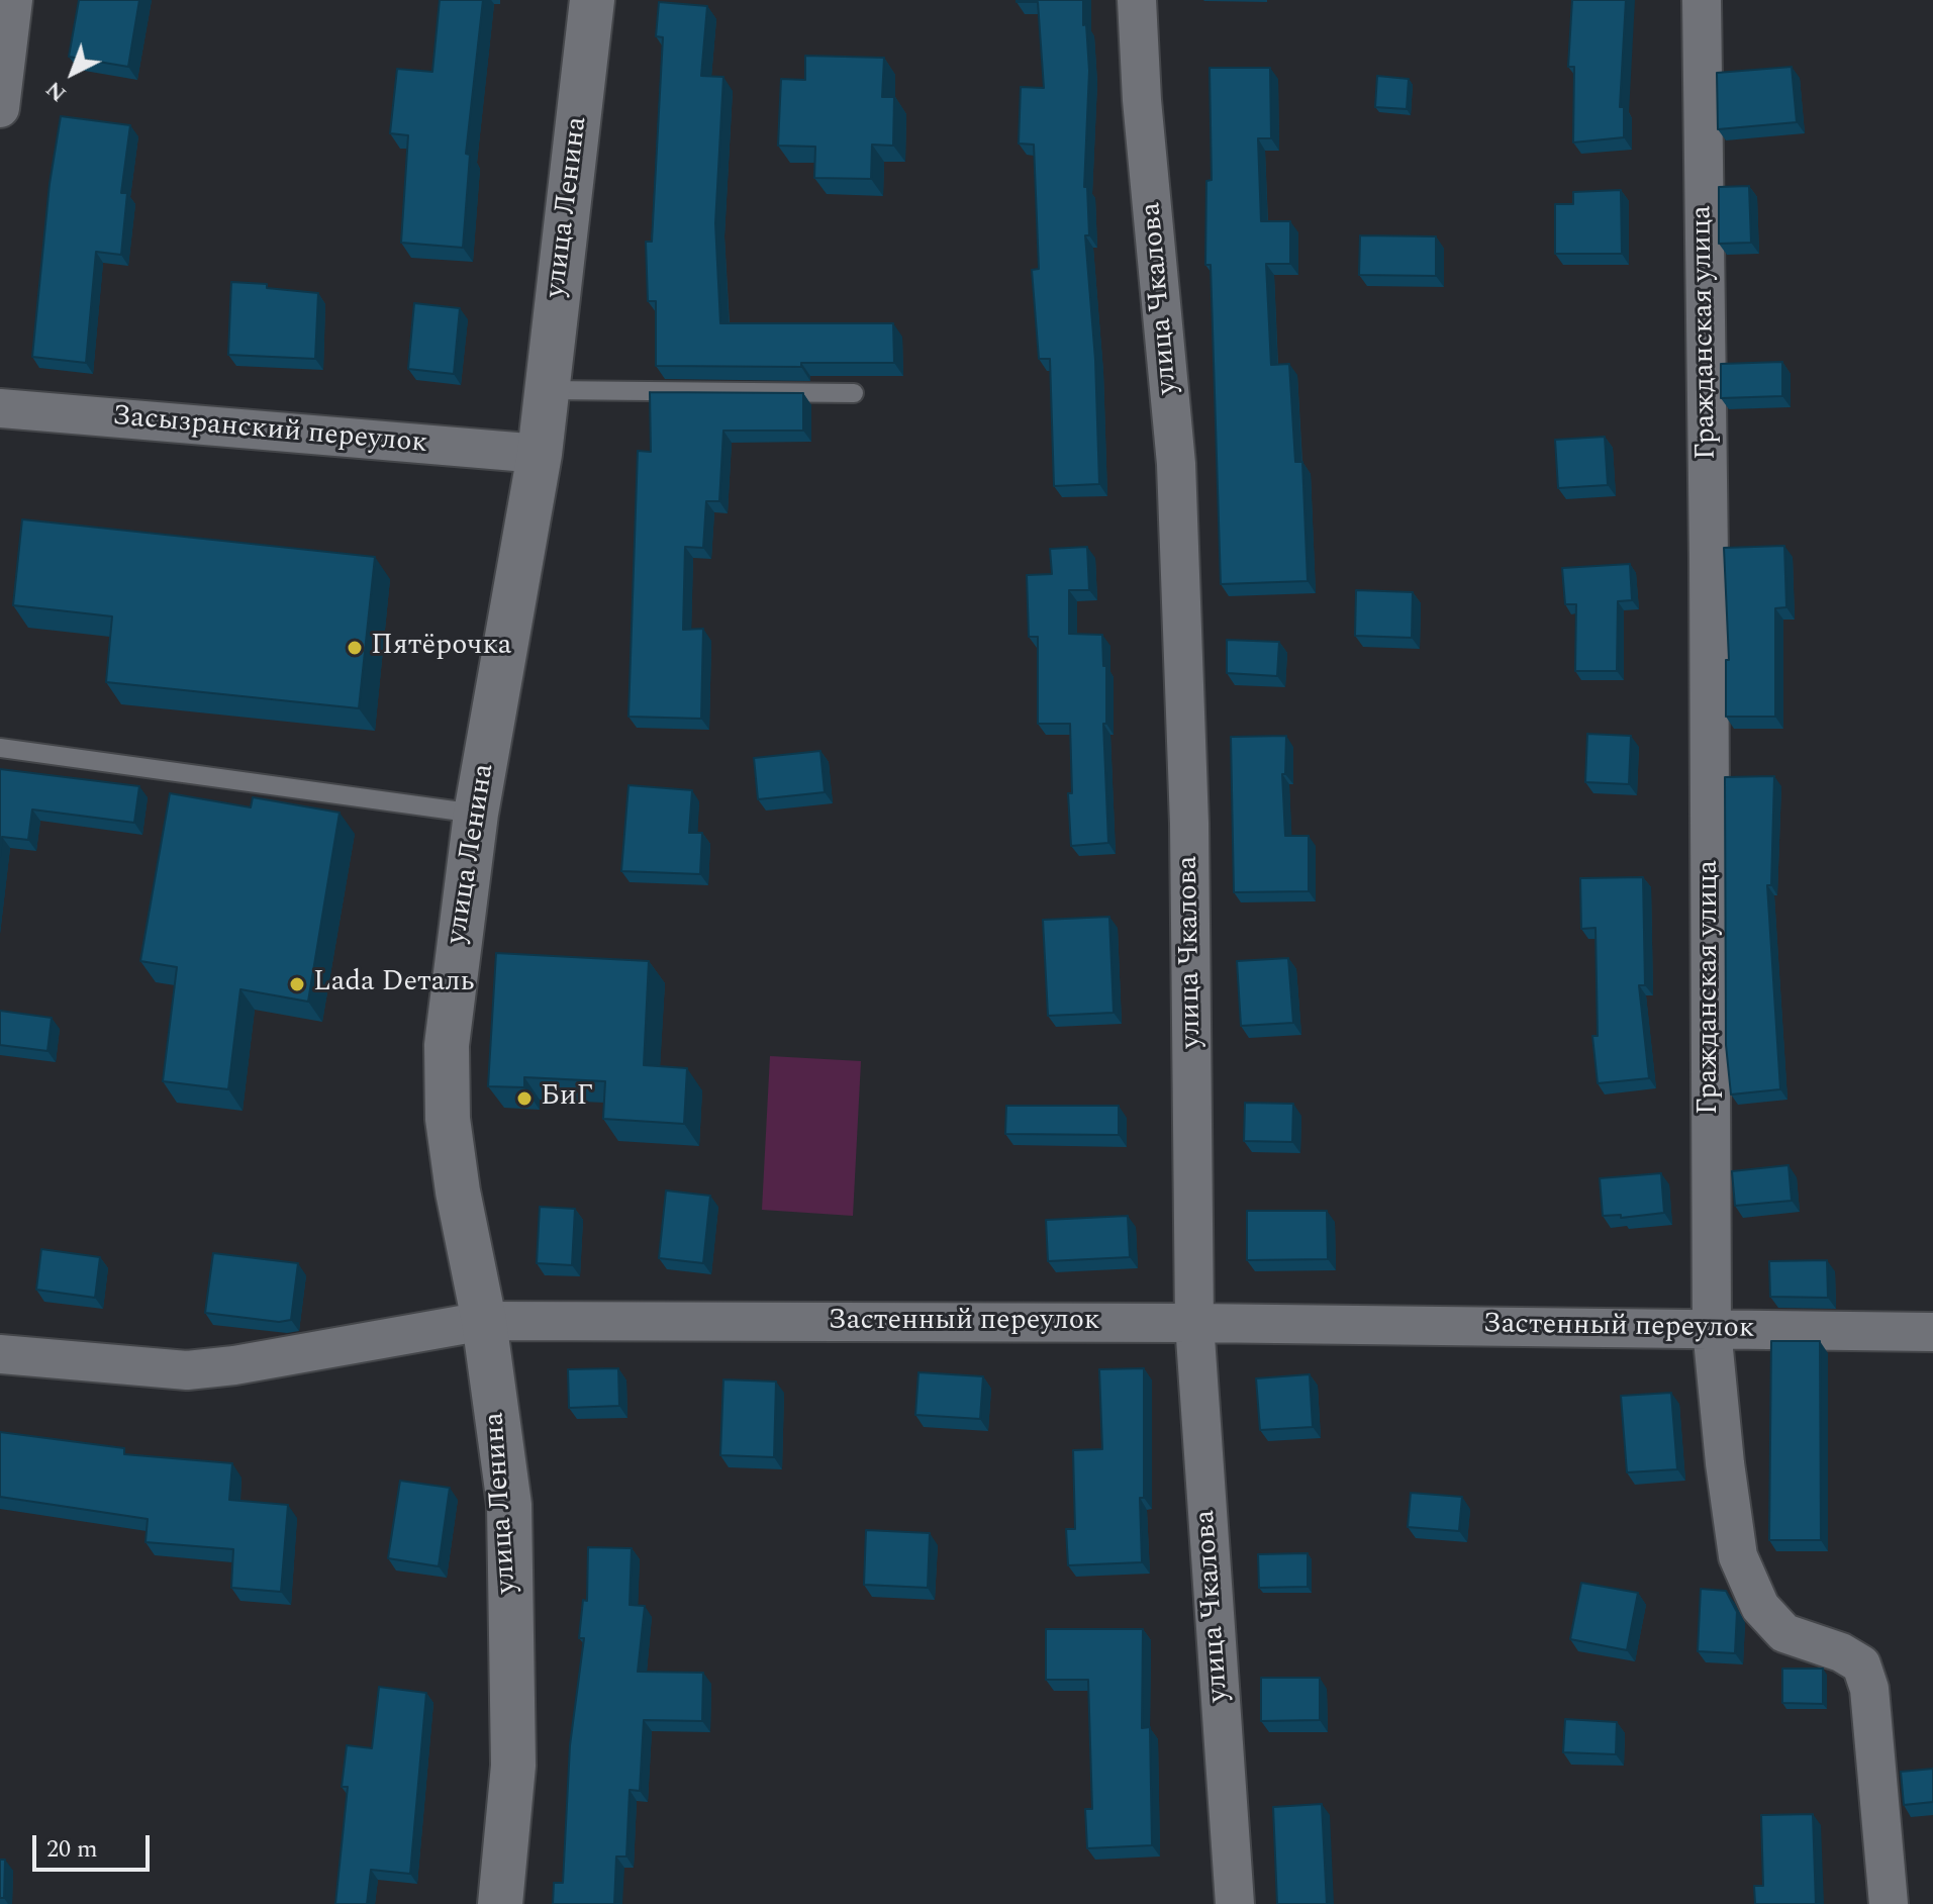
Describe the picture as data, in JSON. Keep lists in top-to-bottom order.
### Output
{
  "streets": {
    "main road": ["улица Ленина"],
    "street": [
      "улица Чкалова",
      "Гражданская улица",
      "Засызранский переулок",
      "Застенный переулок"
    ]
  },
  "crossings": [
    ["улица Ленина", "Засызранский переулок"],
    ["улица Ленина", "Застенный переулок"],
    ["улица Чкалова", "Застенный переулок"],
    ["Гражданская улица", "Застенный переулок"]
  ],
  "places": ["Пятёрочка", "Lada Dеталь", "БиГ"],
  "scale_bar": "20 m",
  "north": "bottom left"
}
